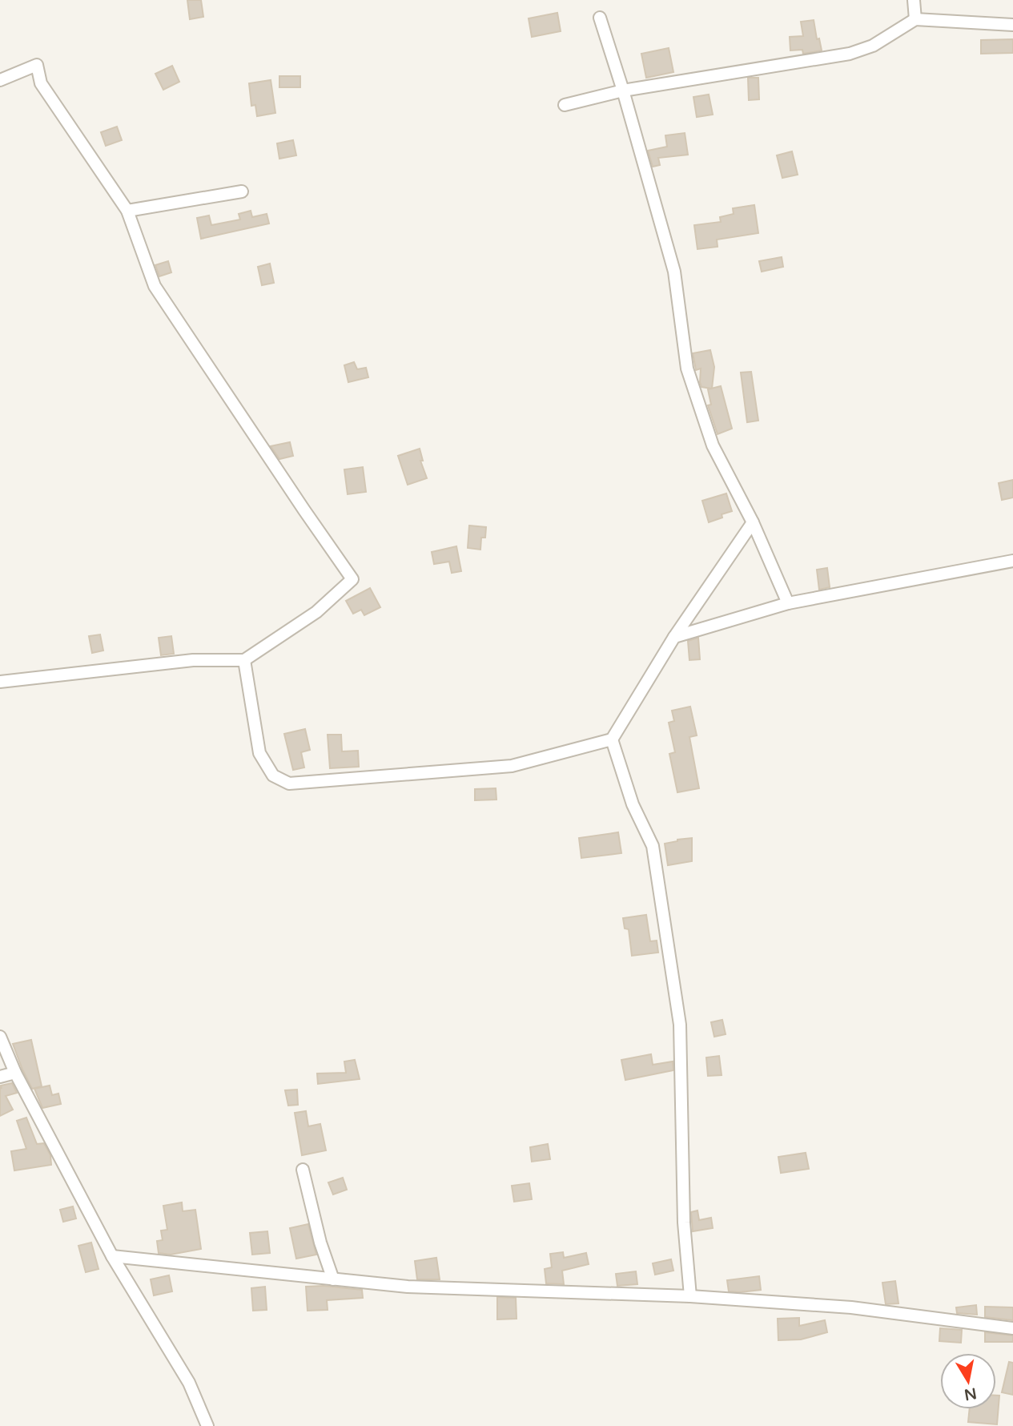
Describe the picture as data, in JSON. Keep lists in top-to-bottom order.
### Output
{
  "north": "bottom"
}
